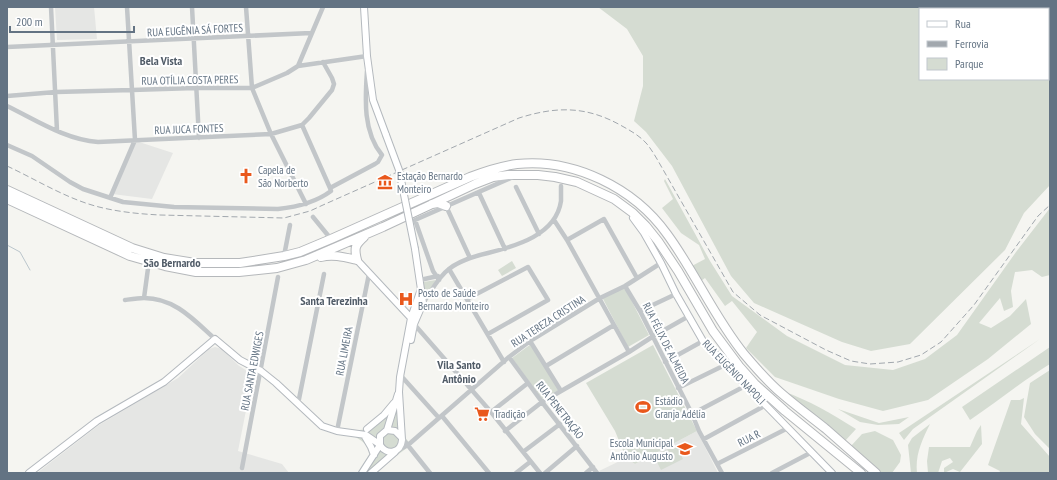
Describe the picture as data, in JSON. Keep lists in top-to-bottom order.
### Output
{
  "streets": {
    "street": [
      "RUA EUGÊNIA SÁ FORTES",
      "RUA OTÍLIA COSTA PERES",
      "RUA JUCA FONTES",
      "RUA TEREZA CRISTINA",
      "RUA FÉLIX DE ALMEIDA",
      "RUA LIMEIRA",
      "RUA SANTA EDWIGES",
      "RUA EUGÊNIO NAPOLI",
      "RUA PENETRAÇÃO",
      "RUA R"
    ]
  },
  "crossings": [
    ["RUA TEREZA CRISTINA", "RUA FÉLIX DE ALMEIDA"],
    ["RUA TEREZA CRISTINA", "RUA EUGÊNIO NAPOLI"],
    ["RUA TEREZA CRISTINA", "RUA PENETRAÇÃO"],
    ["RUA FÉLIX DE ALMEIDA", "RUA R"],
    ["RUA EUGÊNIO NAPOLI", "RUA R"]
  ],
  "districts": [
    "Bela Vista",
    "São Bernardo",
    "Santa Terezinha",
    "Vila Santo Antônio"
  ],
  "places": {
    "church": ["Capela de São Norberto"],
    "museum": ["Estação Bernardo Monteiro"],
    "hospital": ["Posto de Saúde Bernardo Monteiro"],
    "sports": ["Estádio Granja Adélia"],
    "supermarket": ["Tradição"],
    "school or university": ["Escola Municipal Antônio Augusto"]
  },
  "legend": ["Rua", "Ferrovia", "Parque"],
  "scale_bar": "200 m"
}
